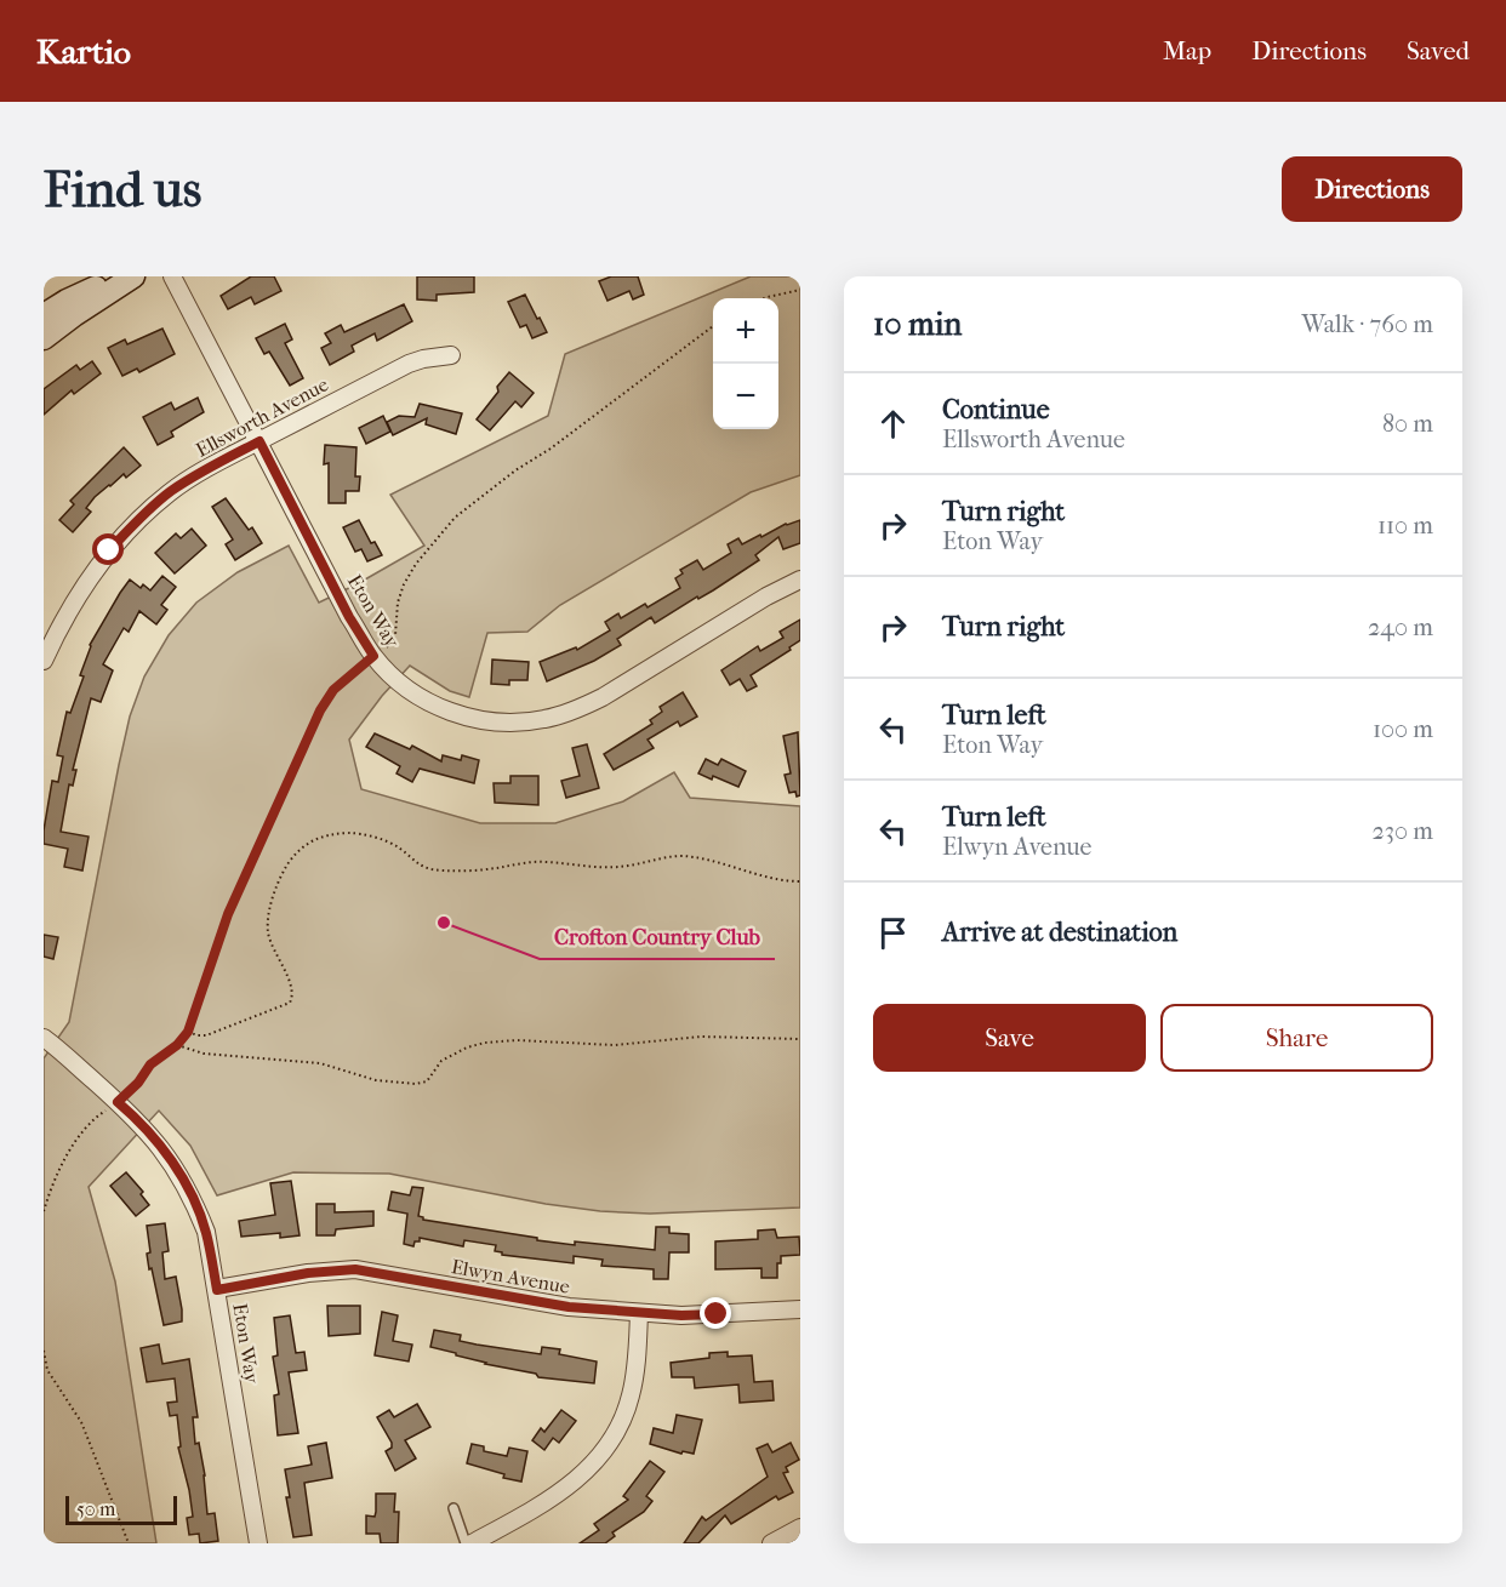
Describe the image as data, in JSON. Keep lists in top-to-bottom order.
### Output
{
  "streets": {
    "street": ["Ellsworth Avenue", "Eton Way", "Elwyn Avenue"]
  },
  "crossings": [
    ["Ellsworth Avenue", "Eton Way"],
    ["Eton Way", "Elwyn Avenue"]
  ],
  "places": ["Crofton Country Club"],
  "scale_bar": "50 m",
  "page": {
    "header": "Kartio",
    "nav": ["Map", "Directions", "Saved"],
    "buttons": [
      "Directions",
      ["Save", "Share"]
    ],
    "title": "Find us",
    "heading": ["10 min", "Walk · 760 m"],
    "map_buttons": ["+", "−"],
    "list": [
      ["Continue", "Ellsworth Avenue", "80 m"],
      ["Turn right", "Eton Way", "110 m"],
      ["Turn right", "240 m"],
      ["Turn left", "Eton Way", "100 m"],
      ["Turn left", "Elwyn Avenue", "230 m"],
      "Arrive at destination"
    ],
    "scale": "50 m"
  }
}
